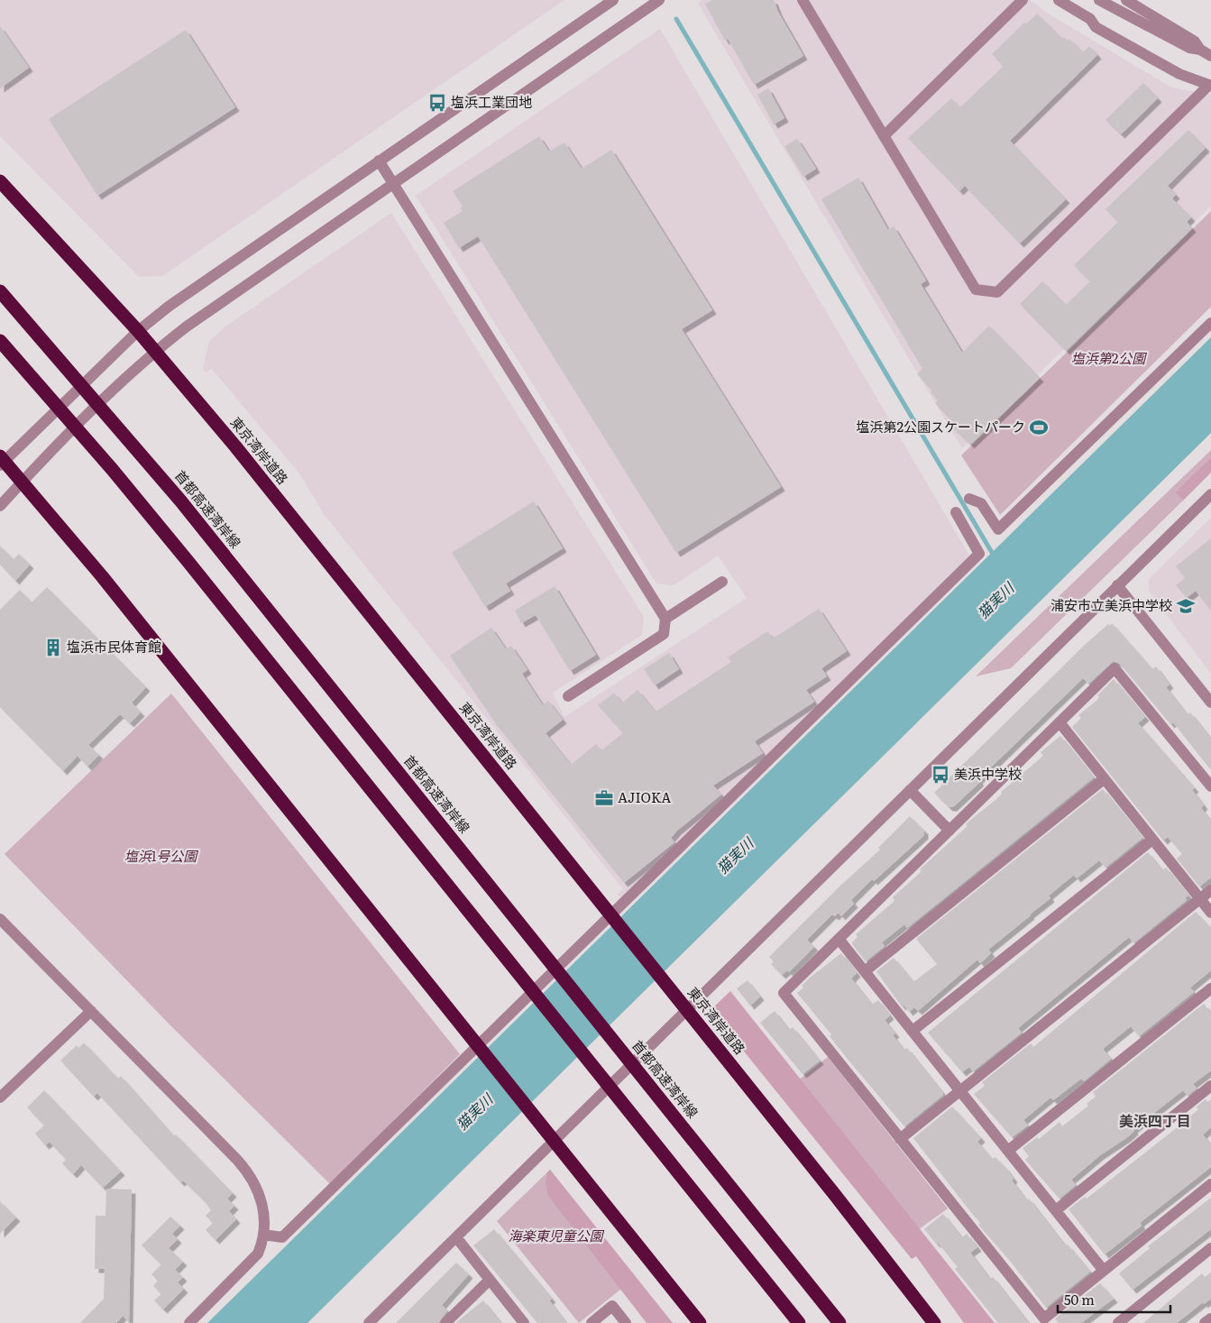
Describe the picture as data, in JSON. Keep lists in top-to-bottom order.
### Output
{
  "streets": {
    "highway": ["東京湾岸道路", "首都高速湾岸線"]
  },
  "districts": ["美浜四丁目"],
  "water": ["猫実川"],
  "parks": ["塩浜第2公園", "塩浜1号公園", "海楽東児童公園"],
  "places": {
    "bus stop": ["塩浜工業団地", "美浜中学校"],
    "sports": ["塩浜第2公園スケートパーク"],
    "school or university": ["浦安市立美浜中学校"],
    "building": ["塩浜市民体育館"],
    "office": ["AJIOKA"]
  },
  "scale_bar": "50 m"
}
